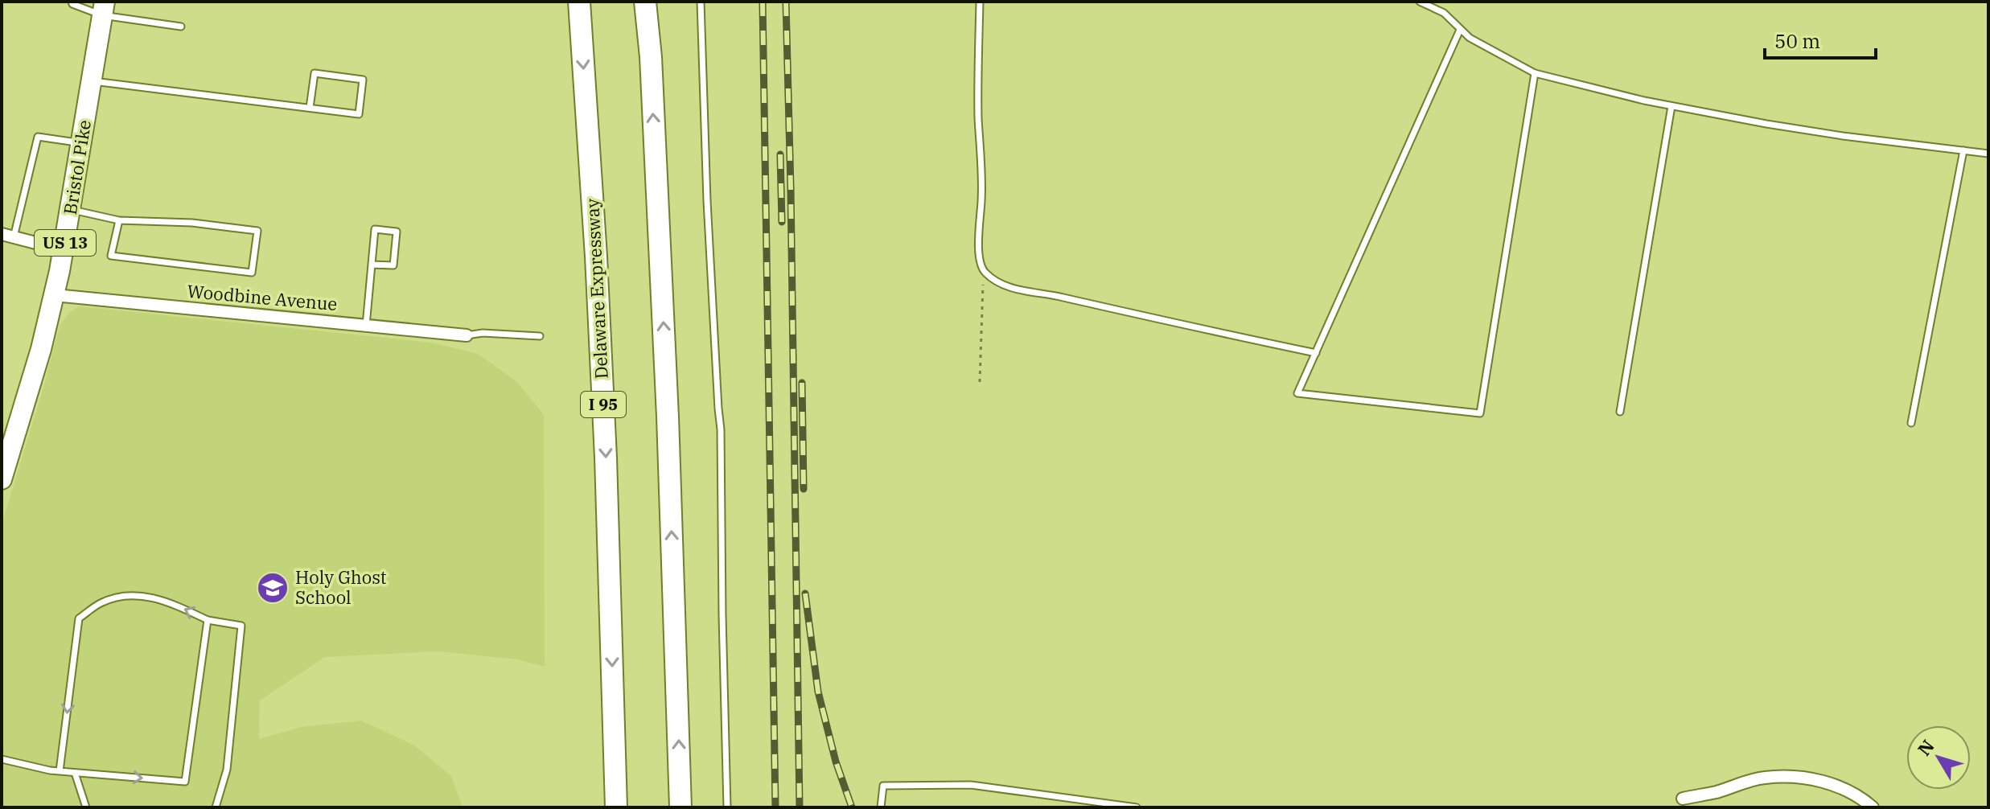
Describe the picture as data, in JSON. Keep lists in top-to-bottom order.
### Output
{
  "streets": {
    "highway": ["Delaware Expressway", "I 95"],
    "main road": ["Bristol Pike", "US 13"],
    "street": ["Woodbine Avenue"]
  },
  "crossings": [
    ["Bristol Pike", "Woodbine Avenue"]
  ],
  "places": {
    "school or university": ["Holy Ghost School"]
  },
  "scale_bar": "50 m",
  "north": "top left"
}
